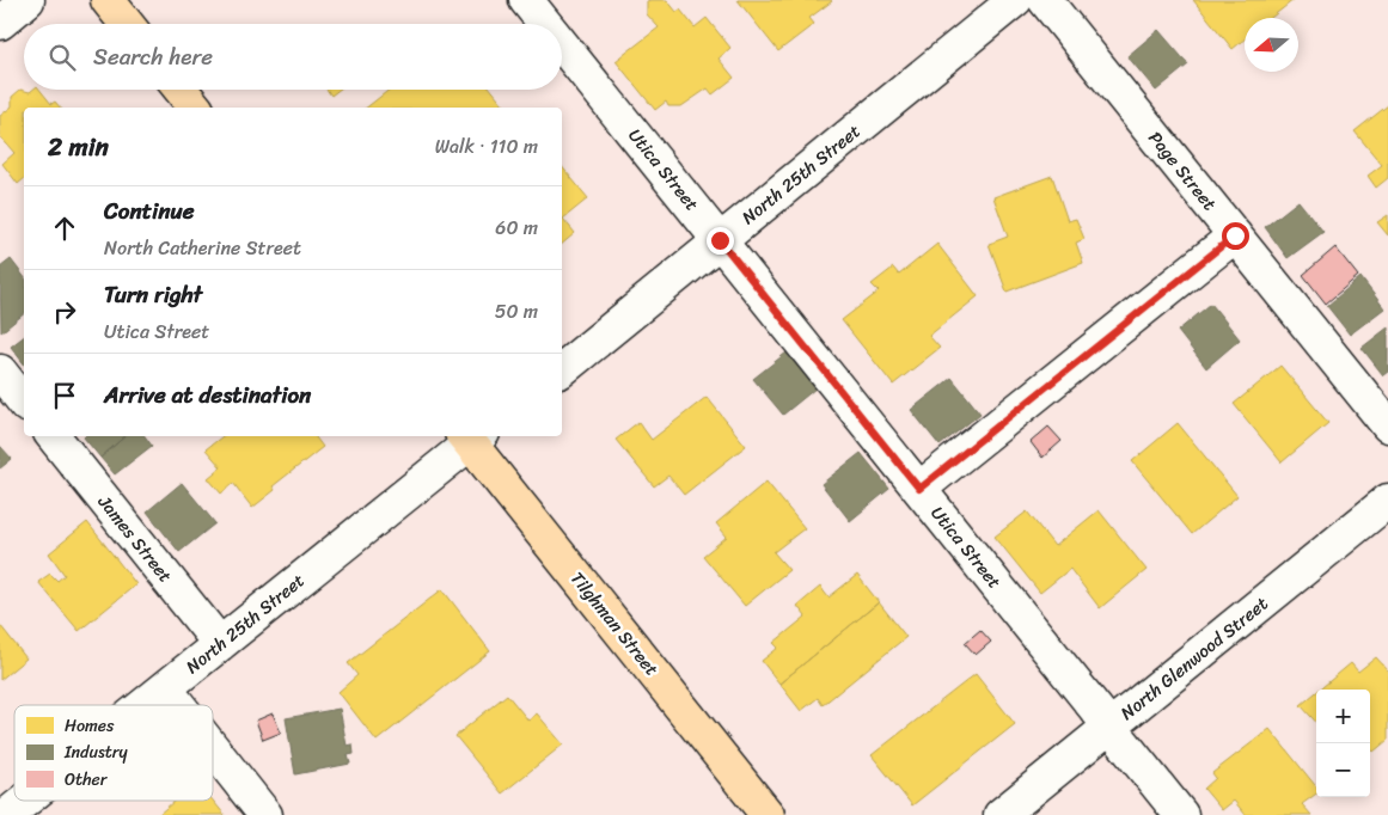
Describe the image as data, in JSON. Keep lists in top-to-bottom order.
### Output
{
  "streets": {
    "main road": ["Tilghman Street"],
    "street": [
      "Utica Street",
      "Page Street",
      "North 25th Street",
      "James Street",
      "North Glenwood Street"
    ]
  },
  "crossings": [
    ["Utica Street", "North 25th Street"],
    ["Utica Street", "North Glenwood Street"],
    ["North 25th Street", "James Street"],
    ["North 25th Street", "Tilghman Street"]
  ],
  "legend": ["Homes", "Industry", "Other"],
  "north": "left",
  "page": {
    "search": "Search here",
    "heading": ["2 min", "Walk · 110 m"],
    "list": [
      ["Continue", "North Catherine Street", "60 m"],
      ["Turn right", "Utica Street", "50 m"],
      "Arrive at destination"
    ],
    "map_buttons": ["+", "−"]
  }
}
